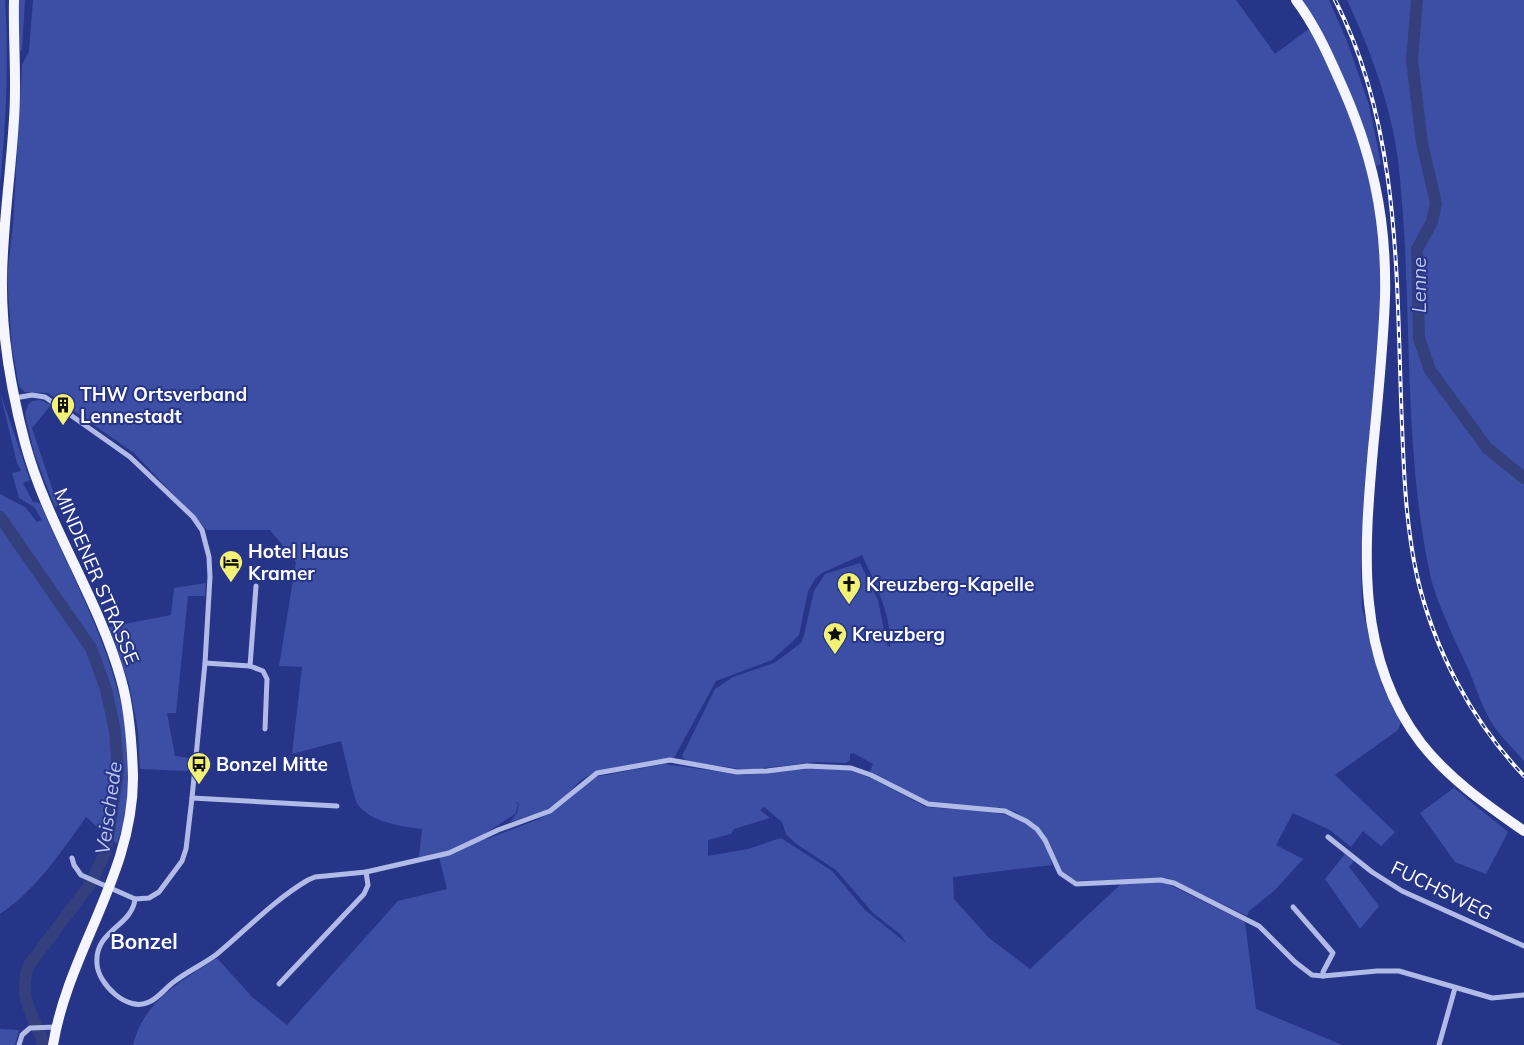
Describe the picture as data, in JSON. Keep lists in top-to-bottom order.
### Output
{
  "streets": {
    "main road": ["MINDENER STRASSE"],
    "street": ["FUCHSWEG"]
  },
  "districts": ["Bonzel"],
  "water": ["Lenne", "Veischede"],
  "places": {
    "building": ["THW Ortsverband Lennestadt"],
    "hotel": ["Hotel Haus Kramer"],
    "church": ["Kreuzberg-Kapelle"],
    "place": ["Kreuzberg"],
    "bus stop": ["Bonzel Mitte"]
  }
}
